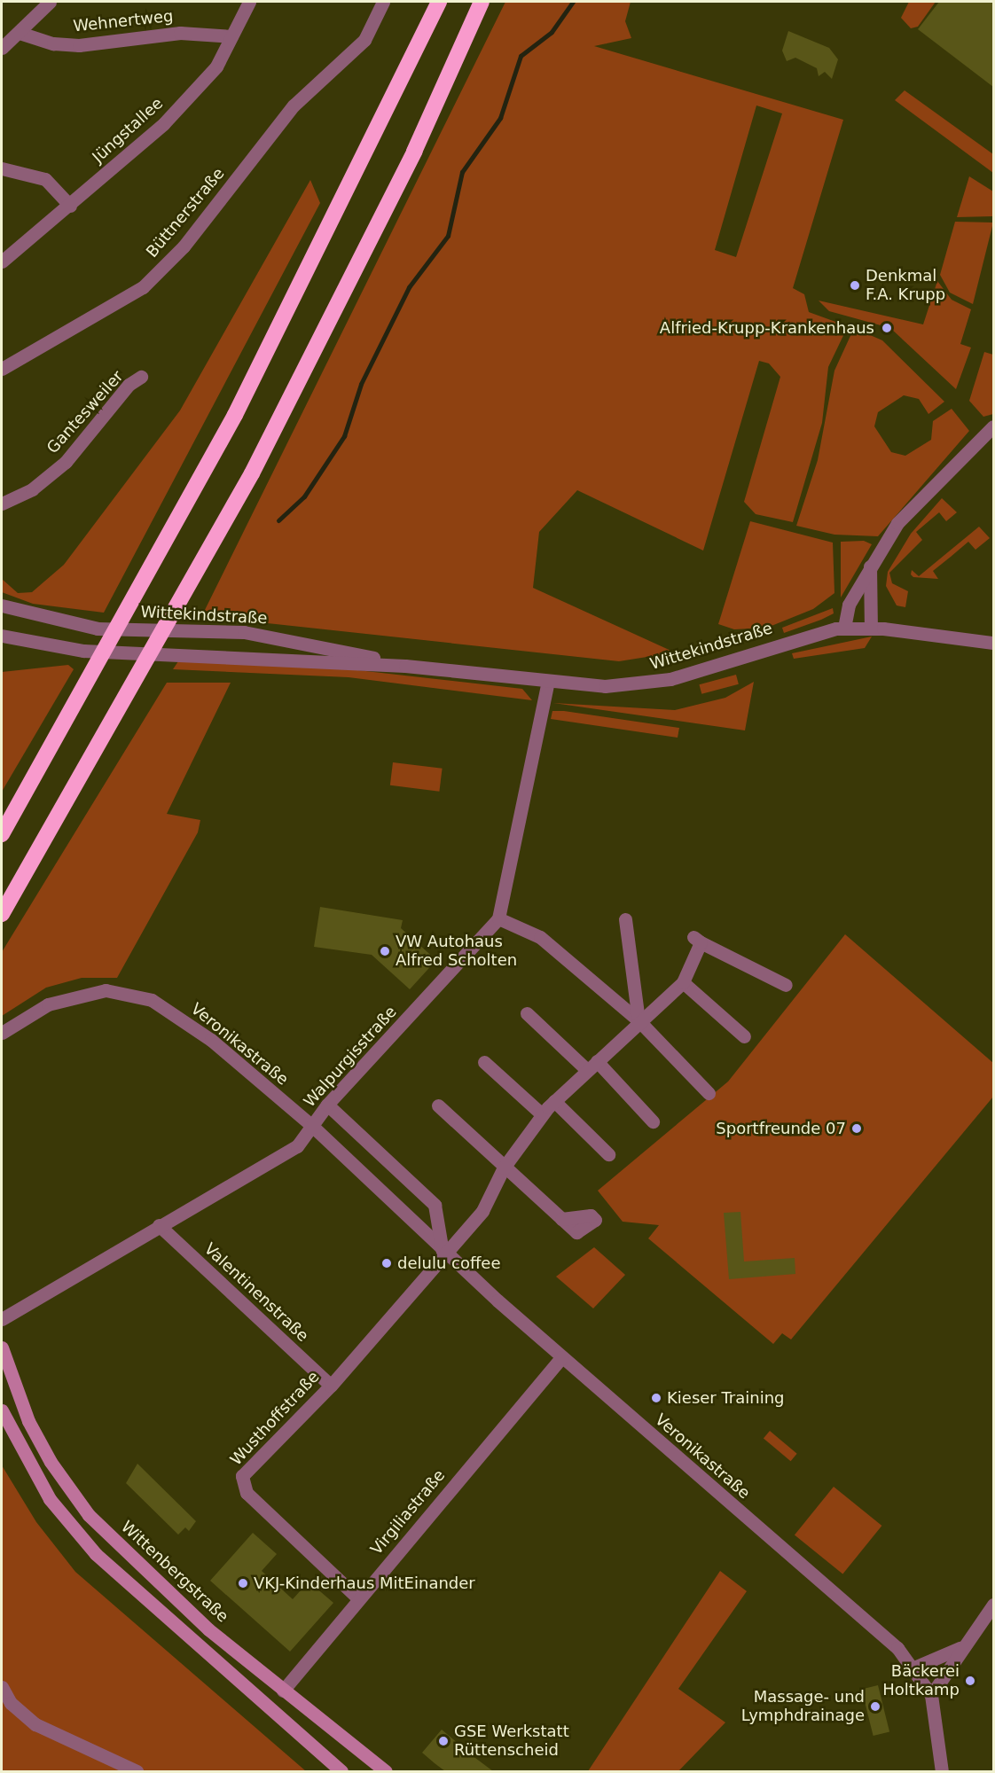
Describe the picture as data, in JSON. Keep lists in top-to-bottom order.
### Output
{
  "streets": {
    "main road": ["Wittenbergstraße"],
    "street": [
      "Wehnertweg",
      "Jüngstallee",
      "Büttnerstraße",
      "Gantesweiler",
      "Wittekindstraße",
      "Veronikastraße",
      "Walpurgisstraße",
      "Valentinenstraße",
      "Wusthoffstraße",
      "Virgiliastraße"
    ]
  },
  "crossings": [
    ["Wehnertweg", "Jüngstallee"],
    ["Veronikastraße", "Walpurgisstraße"],
    ["Veronikastraße", "Wusthoffstraße"],
    ["Veronikastraße", "Virgiliastraße"],
    ["Walpurgisstraße", "Valentinenstraße"],
    ["Valentinenstraße", "Wusthoffstraße"],
    ["Wusthoffstraße", "Virgiliastraße"],
    ["Virgiliastraße", "Wittenbergstraße"]
  ],
  "places": [
    "Denkmal F.A. Krupp",
    "Alfried-Krupp-Krankenhaus",
    "VW Autohaus Alfred Scholten",
    "Sportfreunde 07",
    "delulu coffee",
    "Kieser Training",
    "VKJ-Kinderhaus MitEinander",
    "Bäckerei Holtkamp",
    "Massage- und Lymphdrainage",
    "GSE Werkstatt Rüttenscheid"
  ]
}
